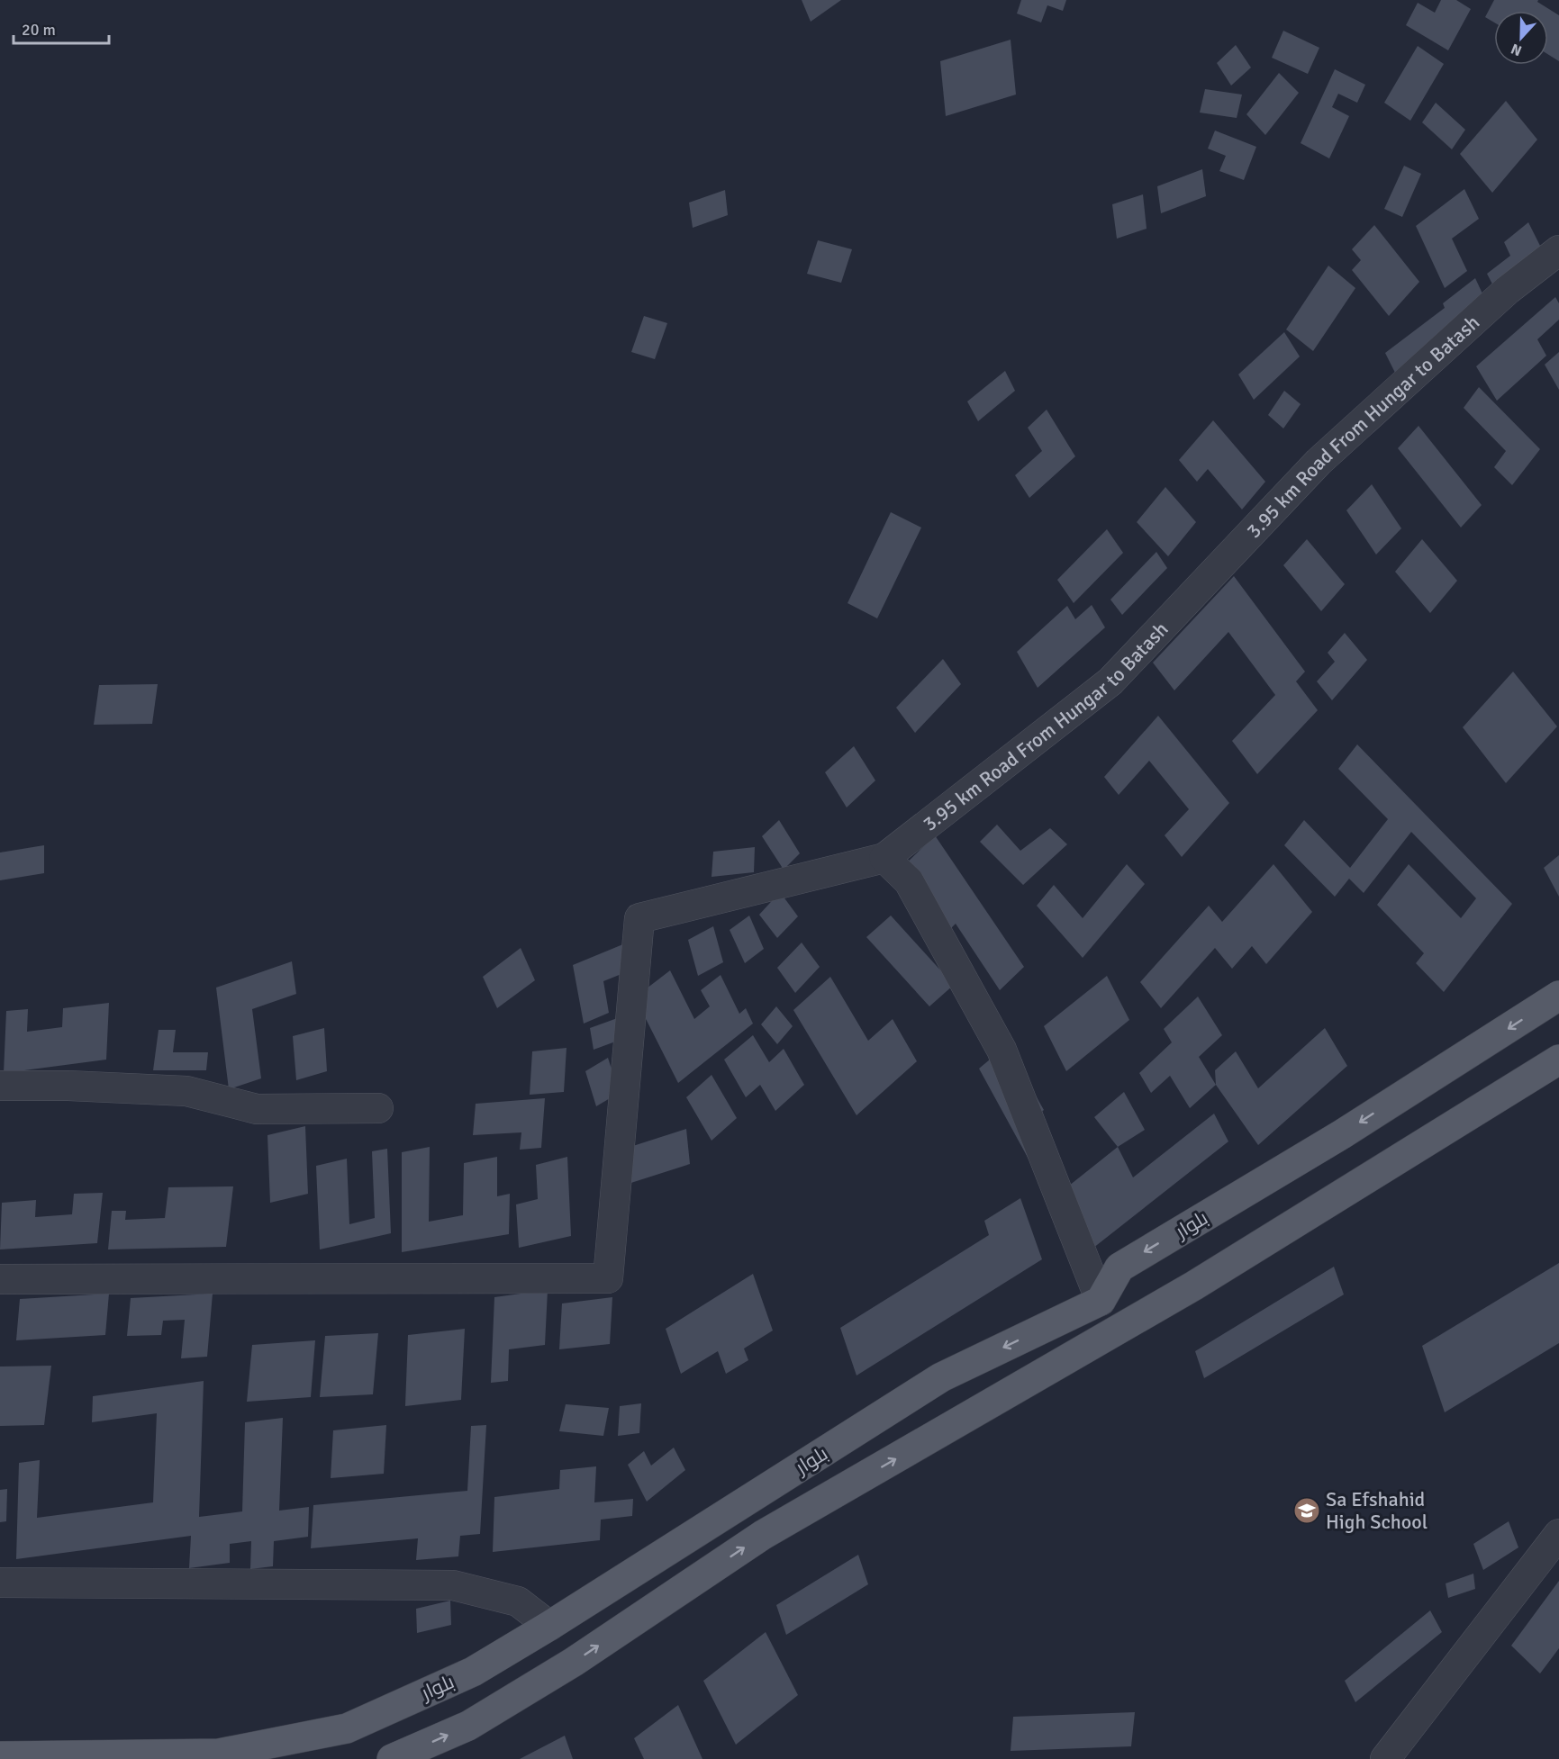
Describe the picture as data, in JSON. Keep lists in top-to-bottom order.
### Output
{
  "streets": {
    "main road": ["بلوار"],
    "street": ["3.95 km Road From Hungar to Batash"]
  },
  "places": {
    "school or university": ["Sa Efshahid High School"]
  },
  "scale_bar": "20 m",
  "north": "bottom"
}
